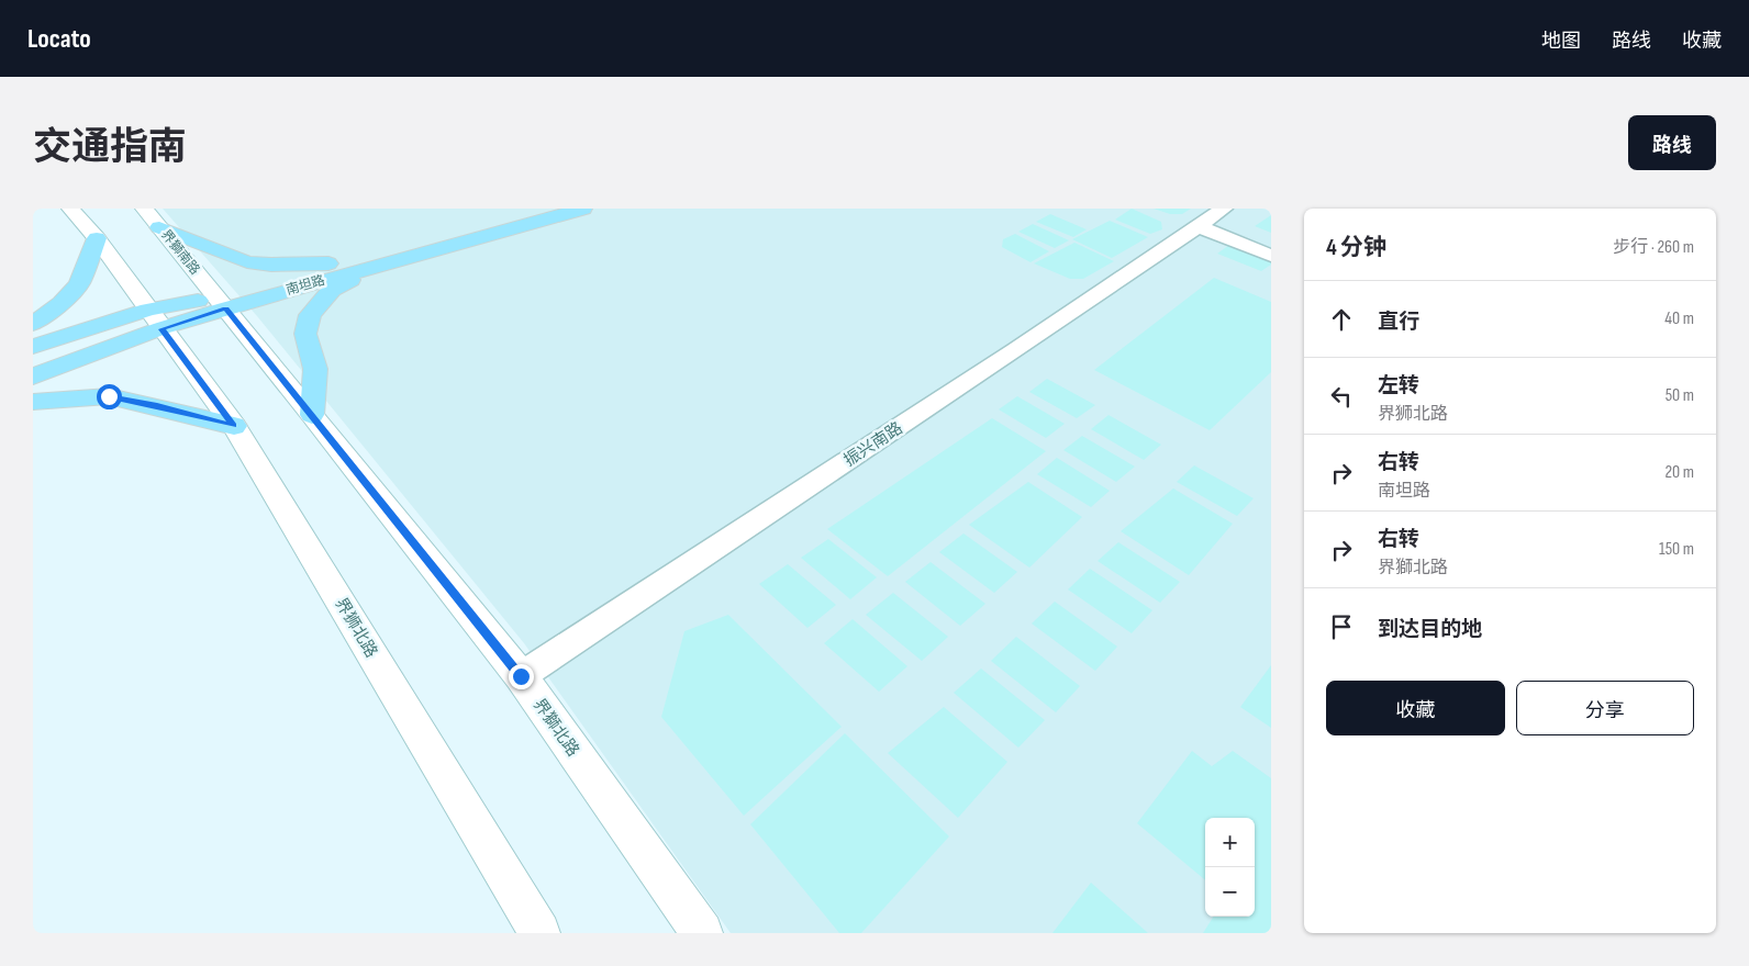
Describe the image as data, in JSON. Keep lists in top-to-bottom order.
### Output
{
  "streets": {
    "main road": [
      "界獅南路",
      "南坦路",
      "界狮北路",
      "界獅北路"
    ],
    "street": ["振兴南路"]
  },
  "crossings": [
    ["界獅南路", "南坦路"],
    ["界獅南路", "界獅北路"],
    ["南坦路", "界狮北路"],
    ["南坦路", "界獅北路"],
    ["振兴南路", "界獅北路"]
  ],
  "page": {
    "header": "Locato",
    "nav": ["地图", "路线", "收藏"],
    "title": "交通指南",
    "buttons": [
      "路线",
      ["收藏", "分享"]
    ],
    "heading": ["4 分钟", "步行 · 260 m"],
    "list": [
      ["直行", "40 m"],
      ["左转", "界狮北路", "50 m"],
      ["右转", "南坦路", "20 m"],
      ["右转", "界獅北路", "150 m"],
      "到达目的地"
    ],
    "map_buttons": ["+", "−"]
  }
}
